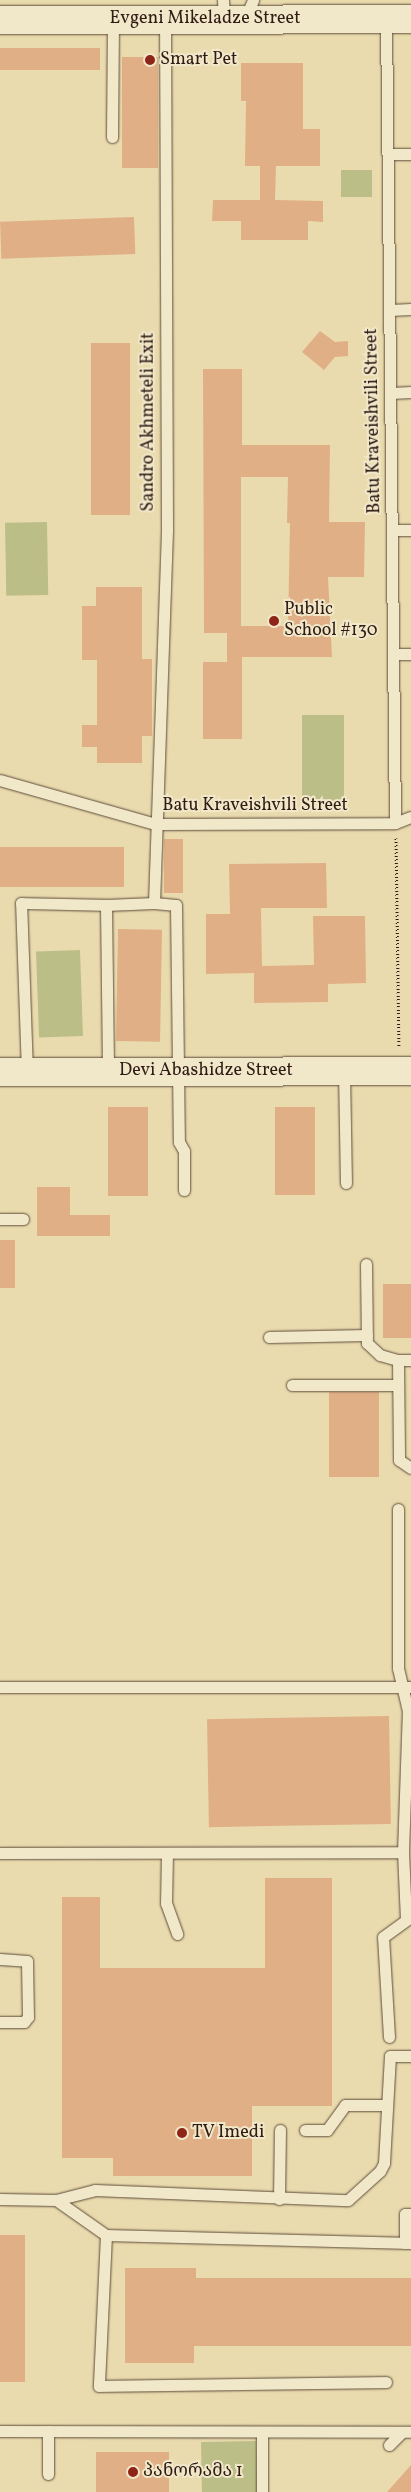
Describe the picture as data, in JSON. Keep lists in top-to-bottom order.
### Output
{
  "streets": {
    "street": ["Evgeni Mikeladze Street", "Devi Abashidze Street"],
    "lane": ["Batu Kraveishvili Street", "Sandro Akhmeteli Exit"]
  },
  "crossings": [
    ["Evgeni Mikeladze Street", "Batu Kraveishvili Street"],
    ["Evgeni Mikeladze Street", "Sandro Akhmeteli Exit"],
    ["Batu Kraveishvili Street", "Sandro Akhmeteli Exit"]
  ],
  "places": [
    "Smart Pet",
    "Public School #130",
    "TV Imedi",
    "პანორამა 1"
  ]
}
